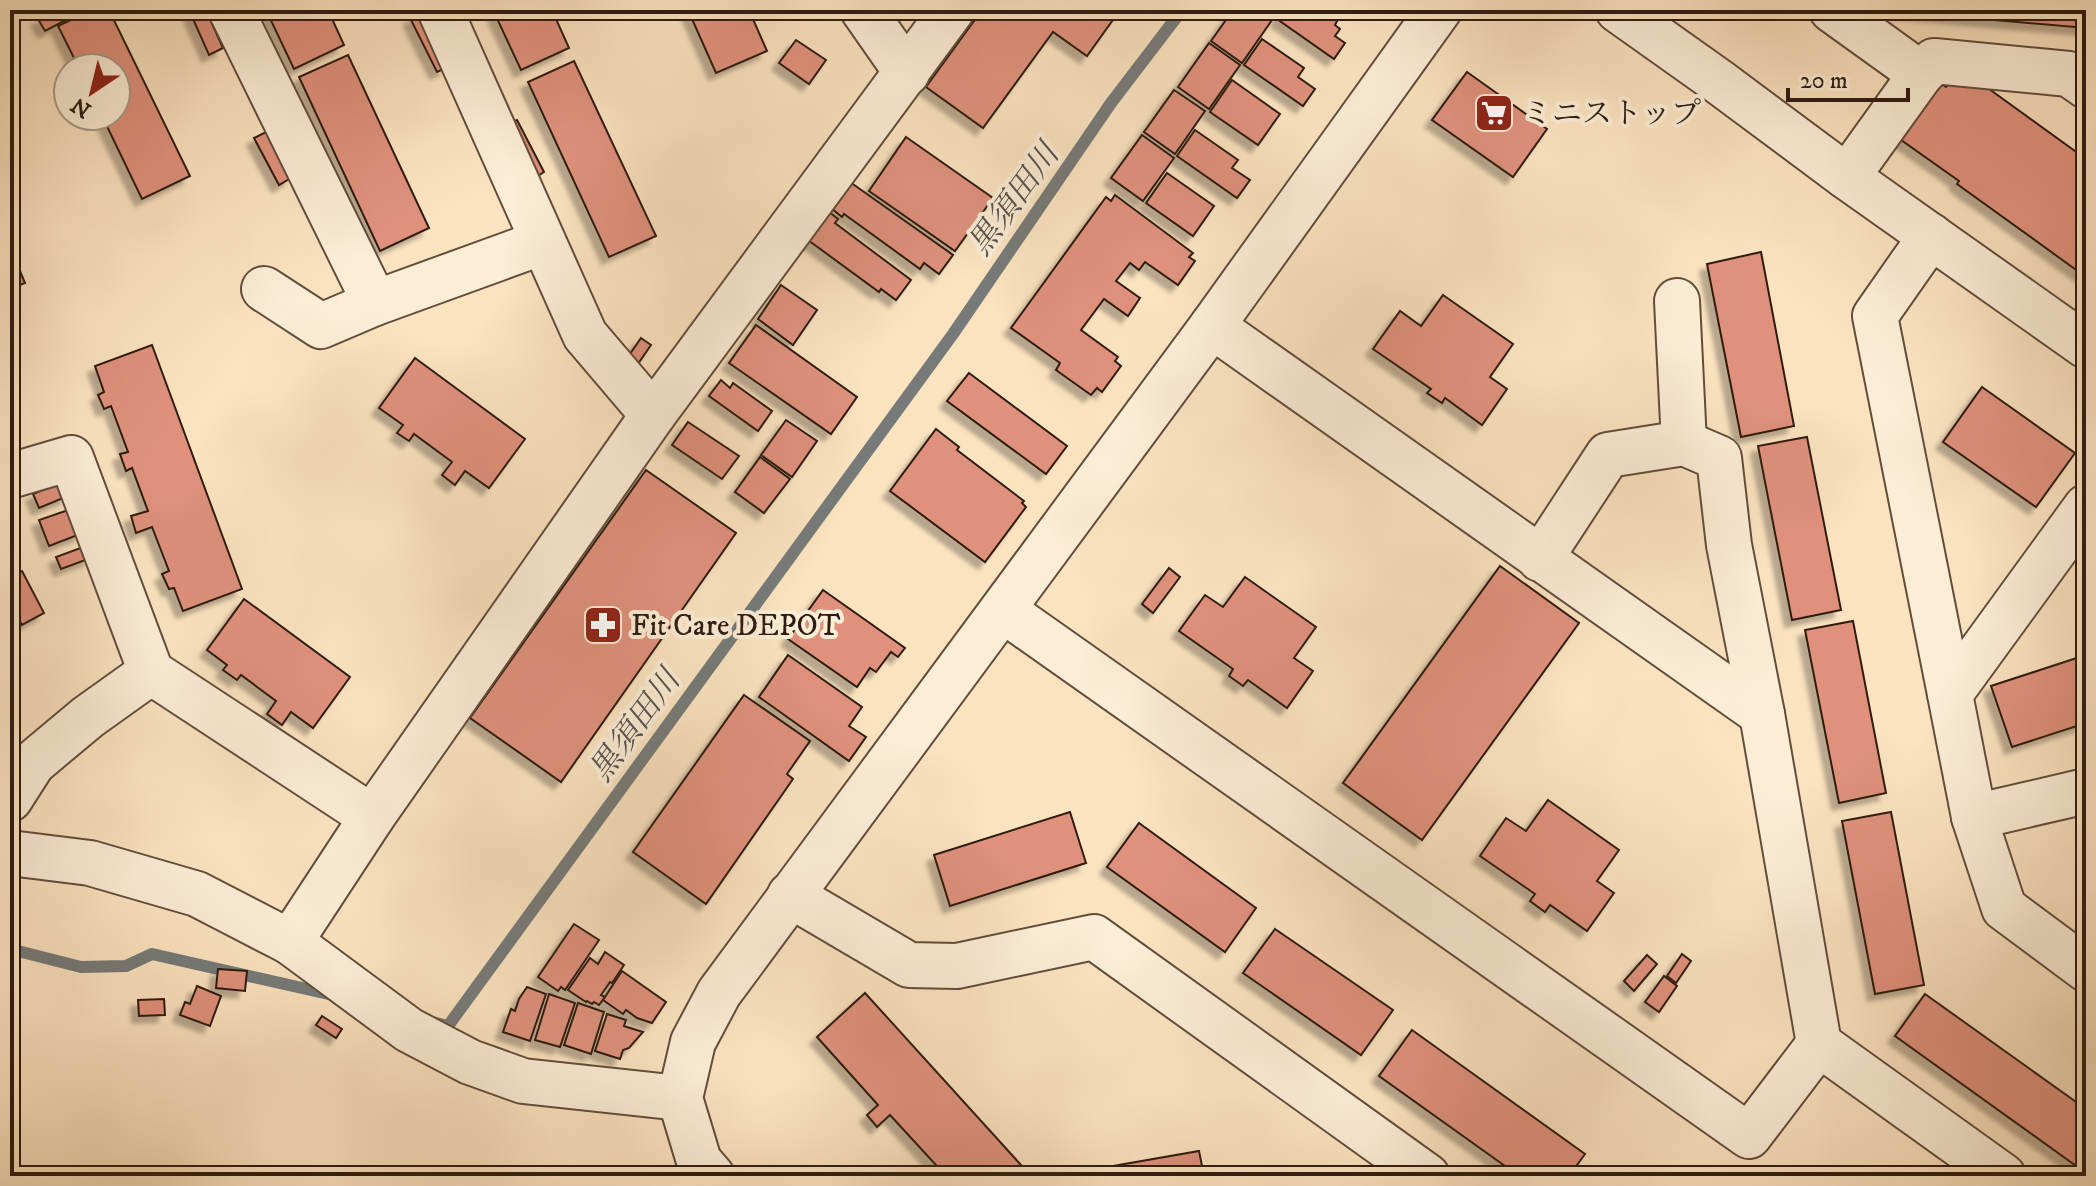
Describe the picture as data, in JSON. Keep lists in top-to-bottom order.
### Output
{
  "water": ["黒須田川"],
  "places": {
    "supermarket": ["ミニストップ"],
    "pharmacy": ["Fit Care DEPOT"]
  },
  "scale_bar": "20 m",
  "north": "bottom left"
}
